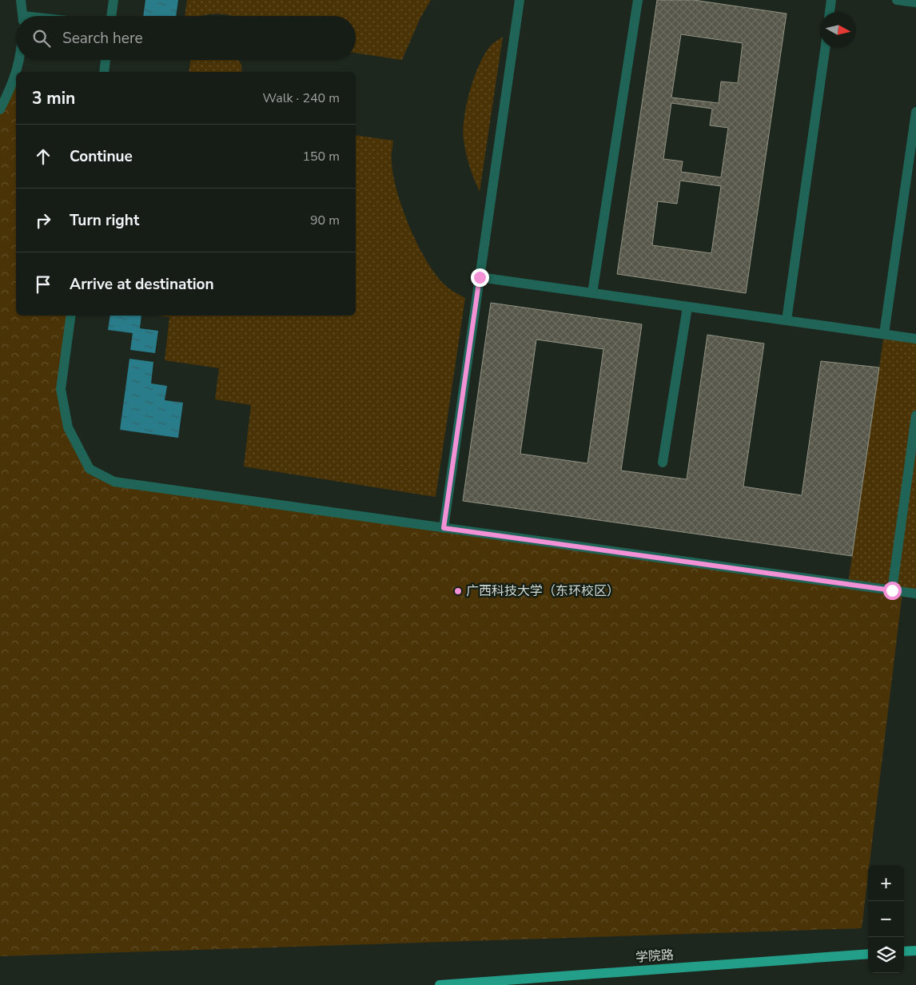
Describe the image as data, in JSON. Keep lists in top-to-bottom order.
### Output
{
  "streets": {
    "main road": ["学院路"]
  },
  "places": ["广西科技大学（东环校区）"],
  "north": "right",
  "page": {
    "search": "Search here",
    "heading": ["3 min", "Walk · 240 m"],
    "list": [
      ["Continue", "150 m"],
      ["Turn right", "90 m"],
      "Arrive at destination"
    ],
    "map_buttons": ["+", "−"]
  }
}
